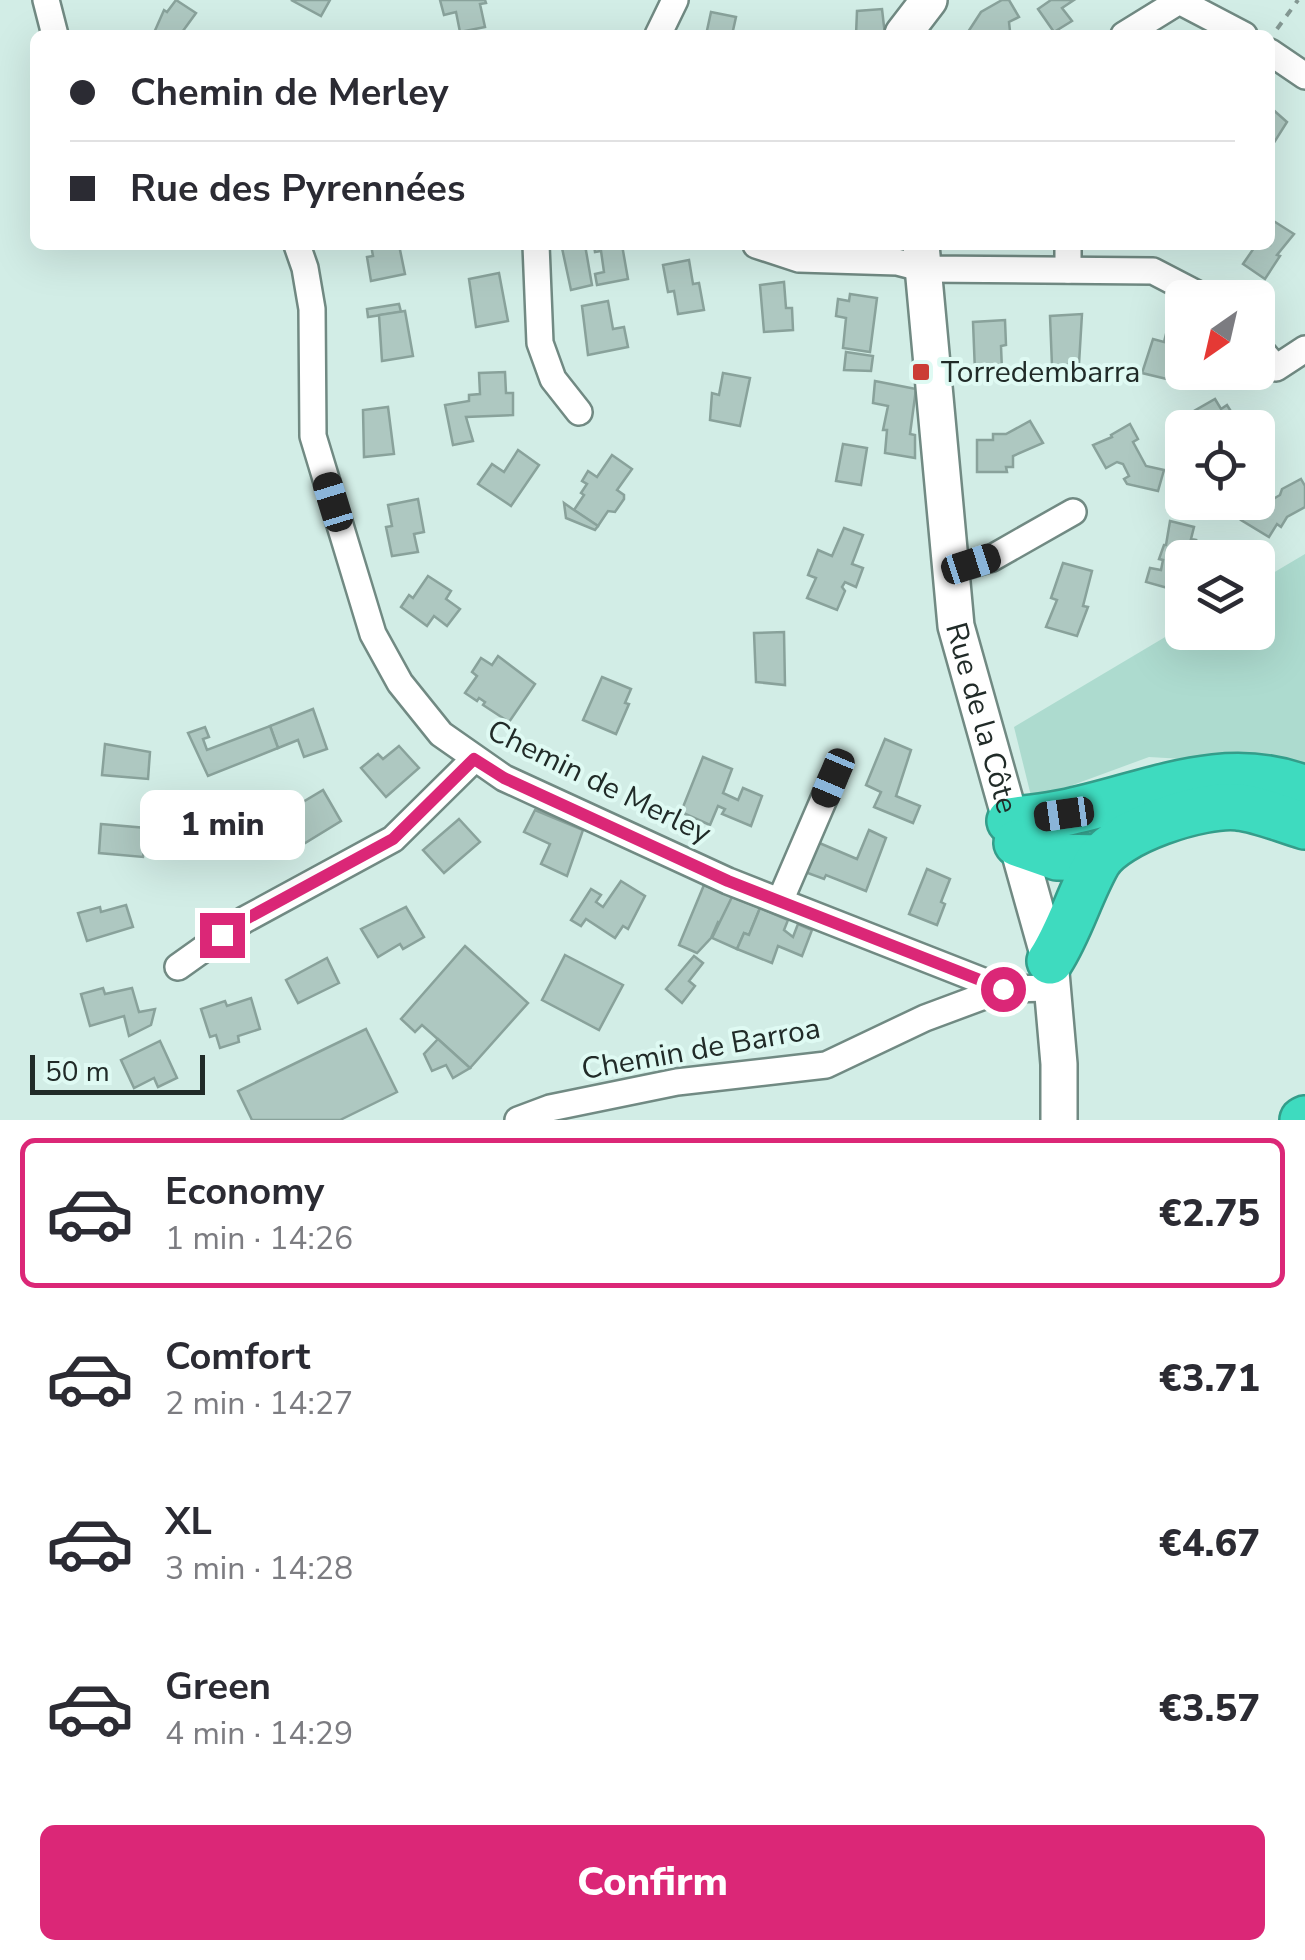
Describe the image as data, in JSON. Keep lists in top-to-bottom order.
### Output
{
  "streets": {
    "street": ["Rue de la Côte", "Chemin de Merley", "Chemin de Barroa"]
  },
  "crossings": [
    ["Rue de la Côte", "Chemin de Merley"],
    ["Chemin de Merley", "Chemin de Barroa"]
  ],
  "places": {
    "transit": ["Torredembarra"]
  },
  "scale_bar": "50 m",
  "north": "bottom left",
  "page": {
    "banner": ["Chemin de Merley", "Rue des Pyrennées"],
    "bubble": "1 min",
    "scale": "50 m",
    "list": [
      {
        "name": "Economy",
        "note": "1 min · 14:26",
        "value": "€2.75"
      },
      {
        "name": "Comfort",
        "note": "2 min · 14:27",
        "value": "€3.71"
      },
      {
        "name": "XL",
        "note": "3 min · 14:28",
        "value": "€4.67"
      },
      {
        "name": "Green",
        "note": "4 min · 14:29",
        "value": "€3.57"
      }
    ],
    "buttons": "Confirm"
  }
}
